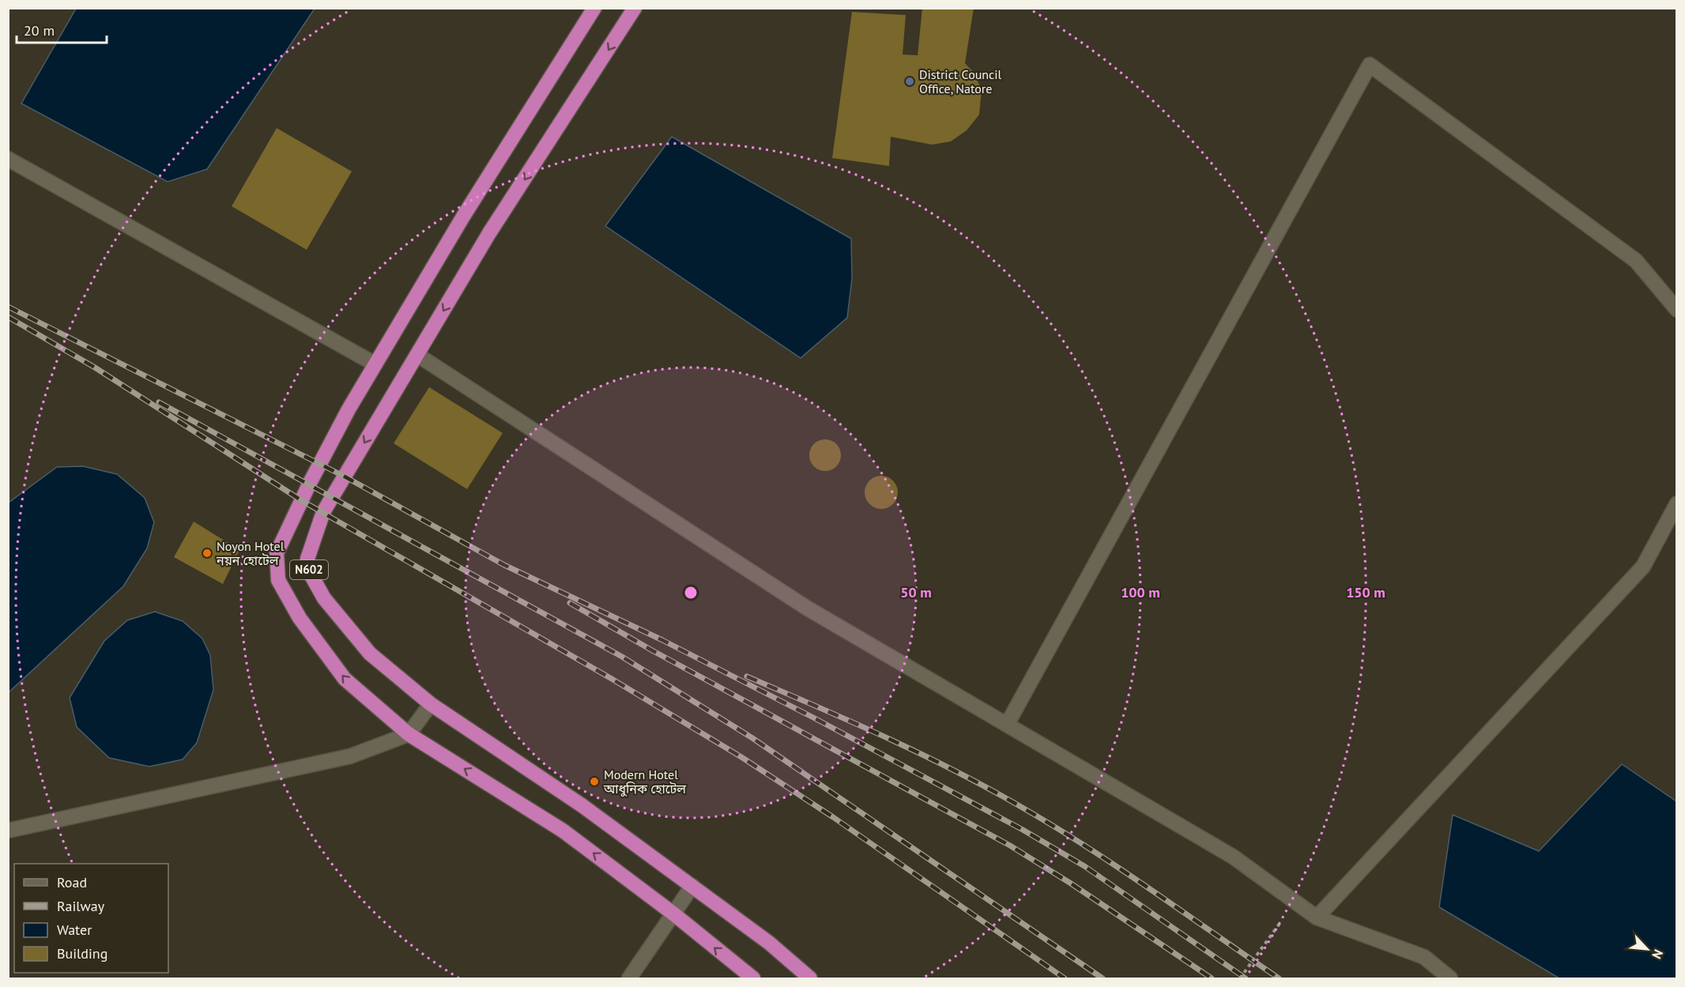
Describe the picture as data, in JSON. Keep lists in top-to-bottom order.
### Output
{
  "streets": {
    "highway": ["N602"]
  },
  "places": ["District Council Office, Natore", "Noyon Hotel নয়ন হোটেল", "Modern Hotel আধুনিক হোটেল"],
  "legend": [
    "Road",
    "Railway",
    "Water",
    "Building"
  ],
  "scale_bar": "20 m",
  "north": "bottom right",
  "rings": ["50 m", "100 m", "150 m"]
}
